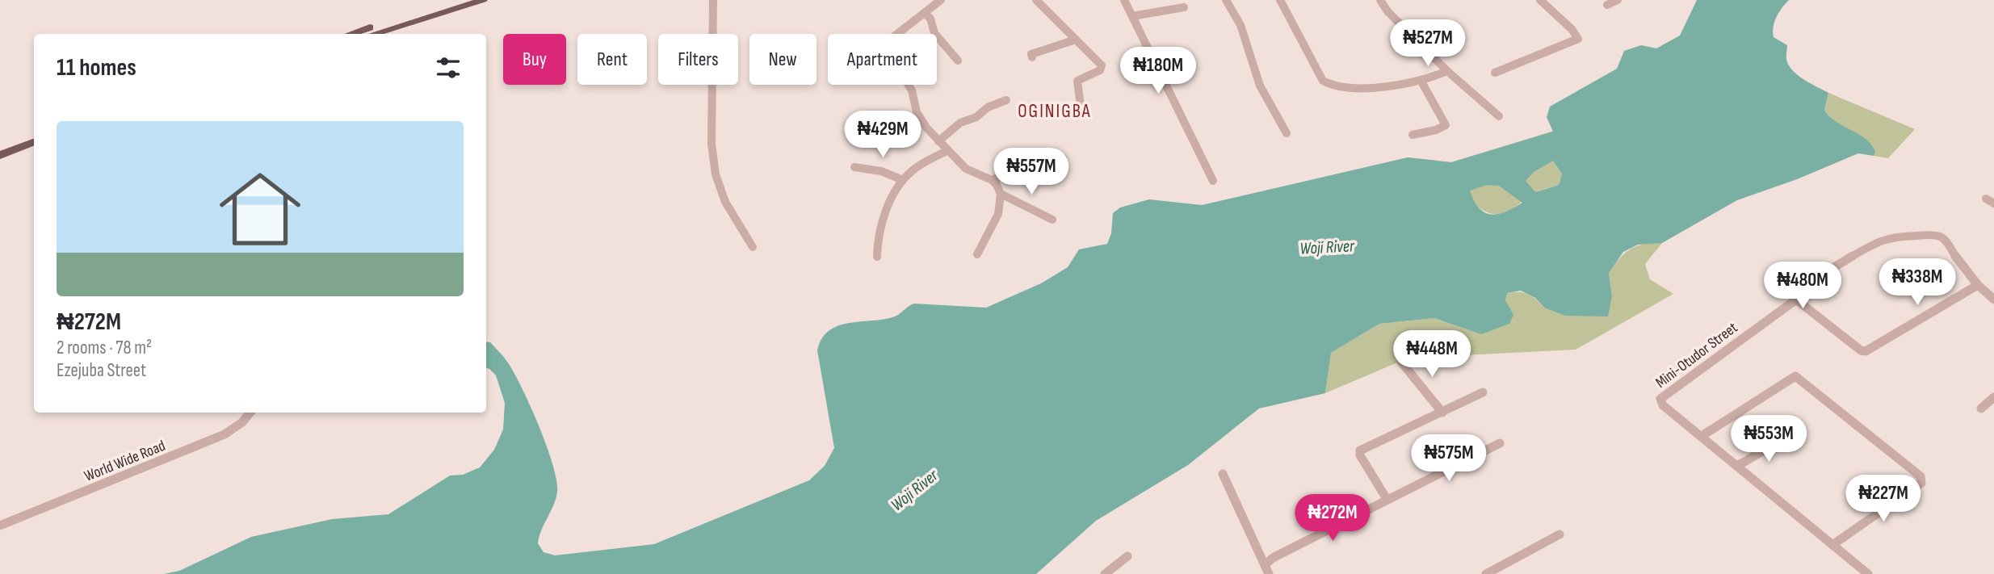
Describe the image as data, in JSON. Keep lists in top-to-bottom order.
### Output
{
  "streets": {
    "street": ["Mini-Otudor Street", "World Wide Road"]
  },
  "districts": ["OGINIGBA"],
  "water": ["Woji River"],
  "page": {
    "price": [
      "₦527M",
      "₦180M",
      "₦429M",
      "₦557M",
      "₦338M",
      "₦480M",
      "₦448M",
      "₦553M",
      "₦575M",
      "₦227M",
      "₦272M"
    ],
    "chip": [
      "Buy",
      "Rent",
      "Filters",
      "New",
      "Apartment"
    ],
    "heading": "11 homes",
    "list": [
      {
        "name": "₦272M",
        "note": "2 rooms · 78 m² · Ezejuba Street"
      }
    ]
  }
}
